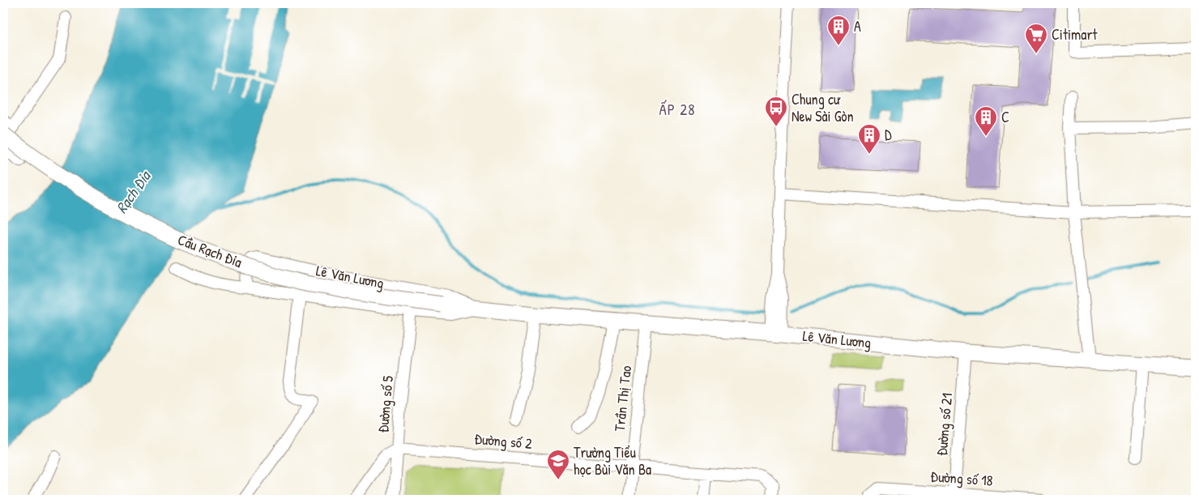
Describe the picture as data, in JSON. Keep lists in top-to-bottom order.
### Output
{
  "streets": {
    "main road": ["Cầu Rạch Đỉa", "Lê Văn Lương"],
    "street": [
      "Trần Thị Tao",
      "Đường số 5",
      "Đường số 21",
      "Đường số 2",
      "Đường số 18"
    ]
  },
  "crossings": [
    ["Cầu Rạch Đỉa", "Lê Văn Lương"],
    ["Lê Văn Lương", "Trần Thị Tao"],
    ["Lê Văn Lương", "Đường số 5"],
    ["Lê Văn Lương", "Đường số 21"],
    ["Trần Thị Tao", "Đường số 2"],
    ["Đường số 5", "Đường số 2"],
    ["Đường số 21", "Đường số 18"]
  ],
  "districts": ["ẤP 28"],
  "water": ["Rạch Đỉa"],
  "places": {
    "building": ["A", "C", "D"],
    "supermarket": ["Citimart"],
    "bus stop": ["Chung cư New Sài Gòn"],
    "school or university": ["Trường Tiểu học Bùi Văn Ba"]
  }
}
